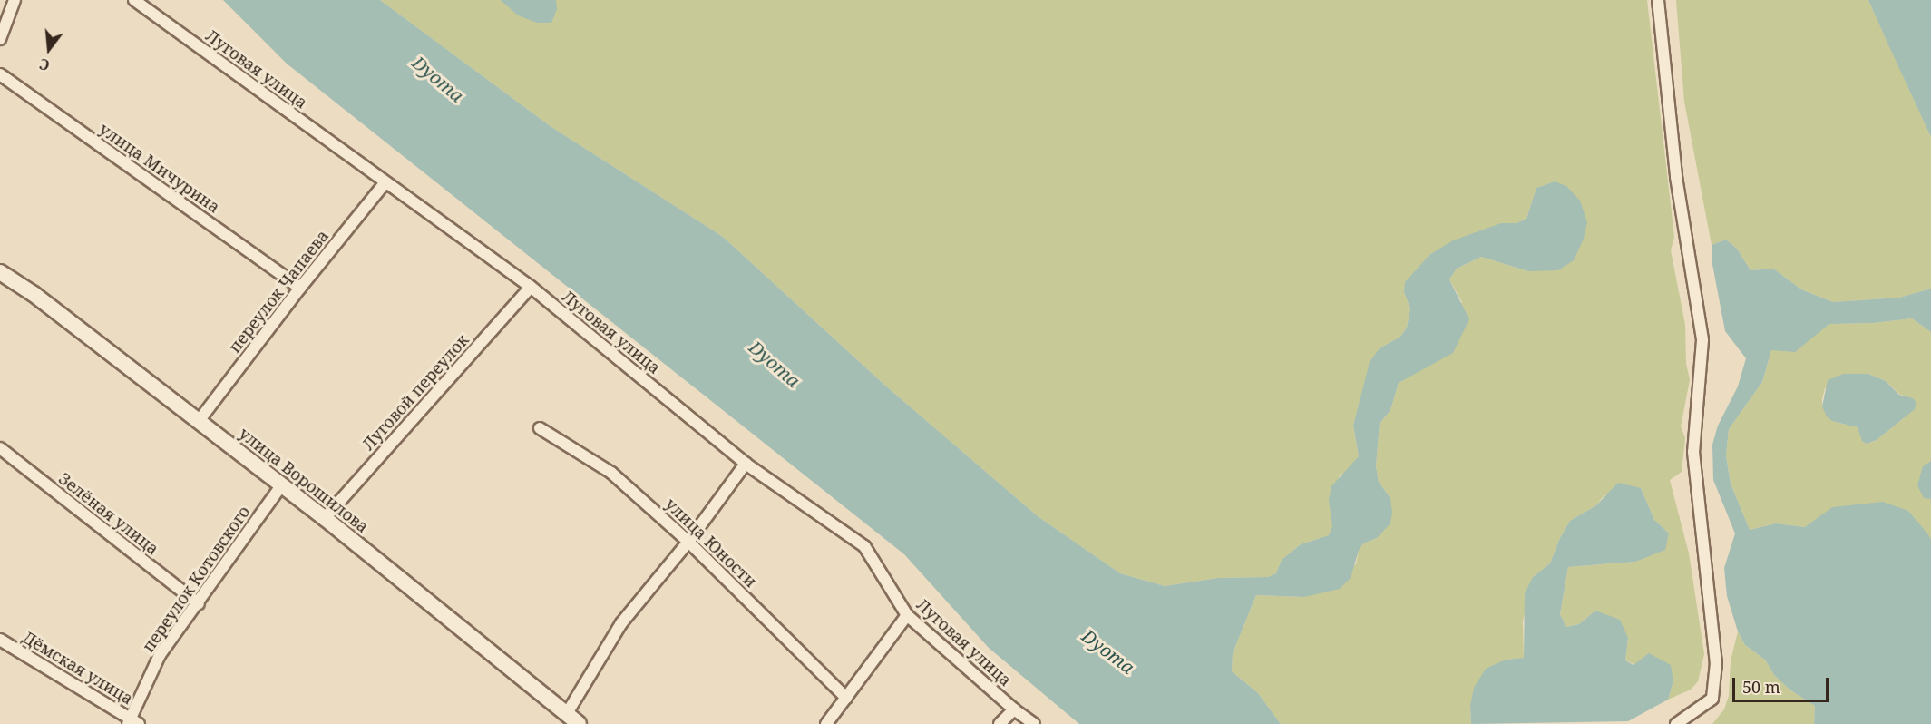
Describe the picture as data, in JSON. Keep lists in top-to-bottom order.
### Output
{
  "streets": {
    "street": [
      "Луговая улица",
      "улица Мичурина",
      "переулок Чапаева",
      "Луговой переулок",
      "улица Ворошилова",
      "Зелёная улица",
      "улица Юности",
      "переулок Котовского",
      "Дёмская улица"
    ]
  },
  "crossings": [
    ["Луговая улица", "переулок Чапаева"],
    ["Луговая улица", "Луговой переулок"],
    ["улица Мичурина", "переулок Чапаева"],
    ["переулок Чапаева", "улица Ворошилова"],
    ["Луговой переулок", "улица Ворошилова"],
    ["улица Ворошилова", "переулок Котовского"],
    ["Зелёная улица", "переулок Котовского"],
    ["переулок Котовского", "Дёмская улица"]
  ],
  "water": ["Dyoma"],
  "scale_bar": "50 m",
  "north": "bottom"
}
